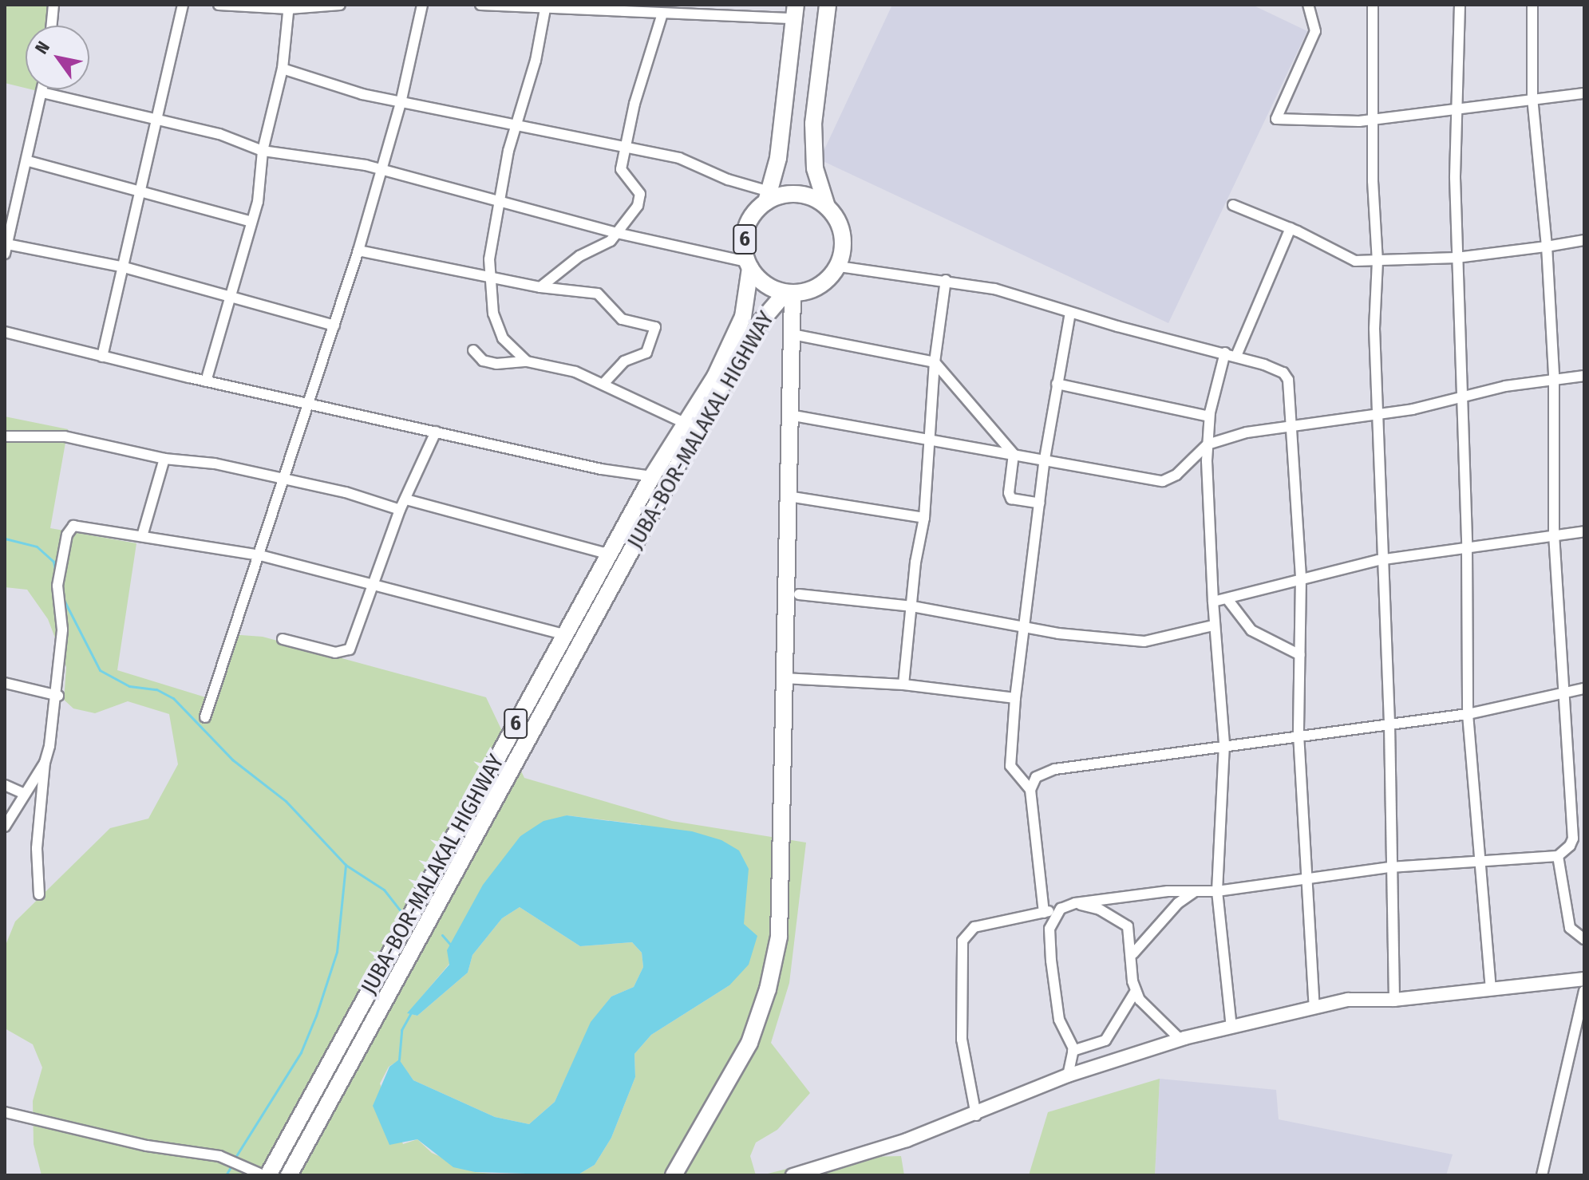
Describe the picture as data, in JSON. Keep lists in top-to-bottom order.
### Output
{
  "streets": {
    "main road": ["6", "JUBA-BOR-MALAKAL HIGHWAY"]
  },
  "crossings": [
    ["6", "JUBA-BOR-MALAKAL HIGHWAY"]
  ],
  "north": "top left"
}
